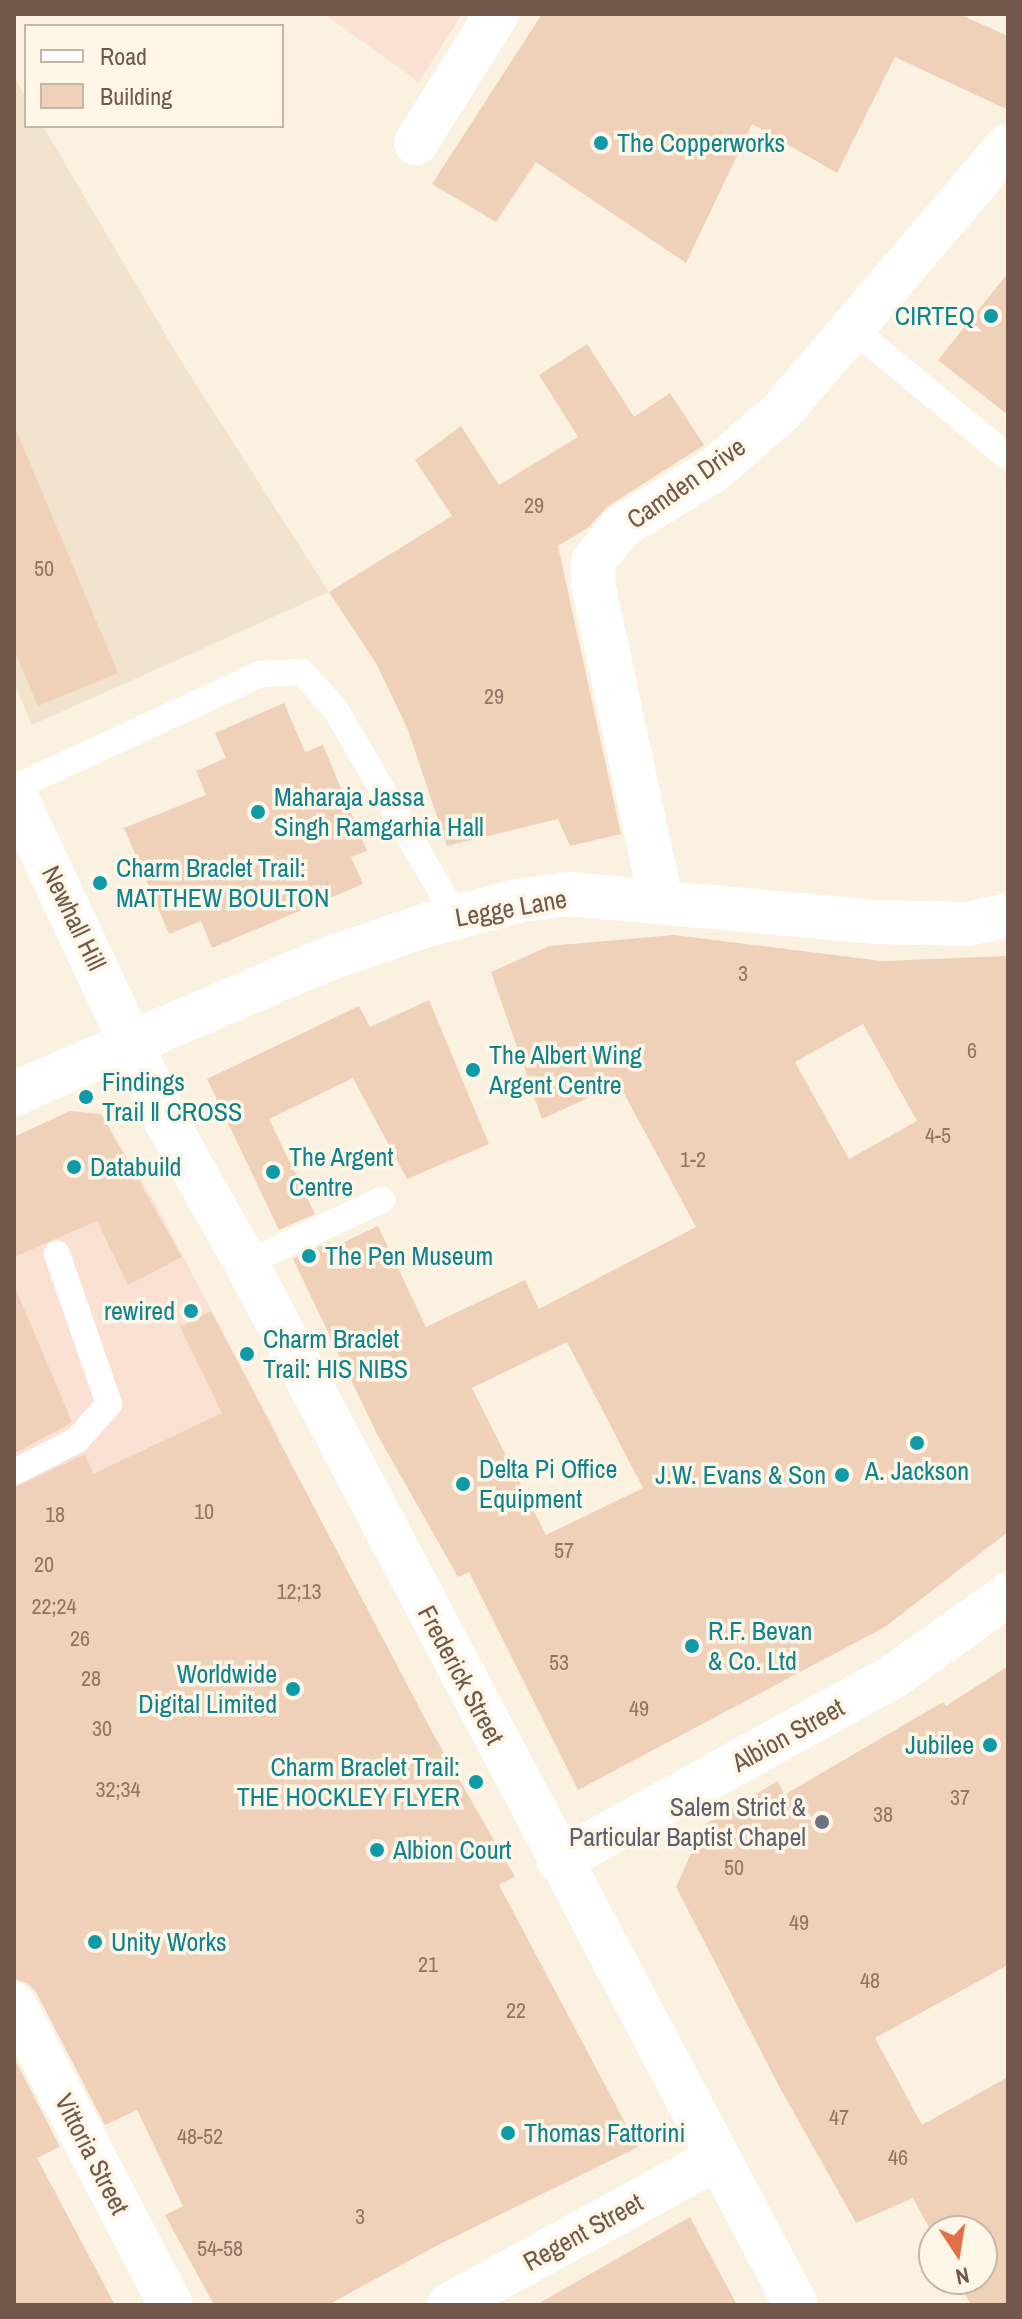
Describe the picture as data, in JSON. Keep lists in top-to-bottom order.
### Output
{
  "streets": {
    "street": [
      "Camden Drive",
      "Legge Lane",
      "Newhall Hill",
      "Frederick Street",
      "Albion Street",
      "Vittoria Street",
      "Regent Street"
    ]
  },
  "crossings": [
    ["Camden Drive", "Legge Lane"],
    ["Legge Lane", "Newhall Hill"],
    ["Legge Lane", "Frederick Street"],
    ["Newhall Hill", "Frederick Street"],
    ["Frederick Street", "Albion Street"],
    ["Frederick Street", "Regent Street"]
  ],
  "places": [
    "The Copperworks",
    "CIRTEQ",
    "Maharaja Jassa Singh Ramgarhia Hall",
    "Charm Braclet Trail: MATTHEW BOULTON",
    "The Albert Wing Argent Centre",
    "Findings Trail ‖ CROSS",
    "Databuild",
    "The Argent Centre",
    "The Pen Museum",
    "rewired",
    "Charm Braclet Trail: HIS NIBS",
    "A. Jackson",
    "J.W. Evans & Son",
    "Delta Pi Office Equipment",
    "R.F. Bevan & Co. Ltd",
    "Worldwide Digital Limited",
    "Jubilee",
    "Charm Braclet Trail: THE HOCKLEY FLYER",
    "Salem Strict & Particular Baptist Chapel",
    "Albion Court",
    "Unity Works",
    "Thomas Fattorini"
  ],
  "house_numbers": [
    "29",
    "50",
    "29",
    "3",
    "6",
    "4-5",
    "1-2",
    "10",
    "18",
    "57",
    "20",
    "12;13",
    "22;24",
    "26",
    "53",
    "28",
    "49",
    "30",
    "32;34",
    "37",
    "38",
    "50",
    "49",
    "21",
    "48",
    "22",
    "47",
    "48-52",
    "46",
    "3",
    "54-58"
  ],
  "legend": ["Road", "Building"],
  "north": "bottom"
}
